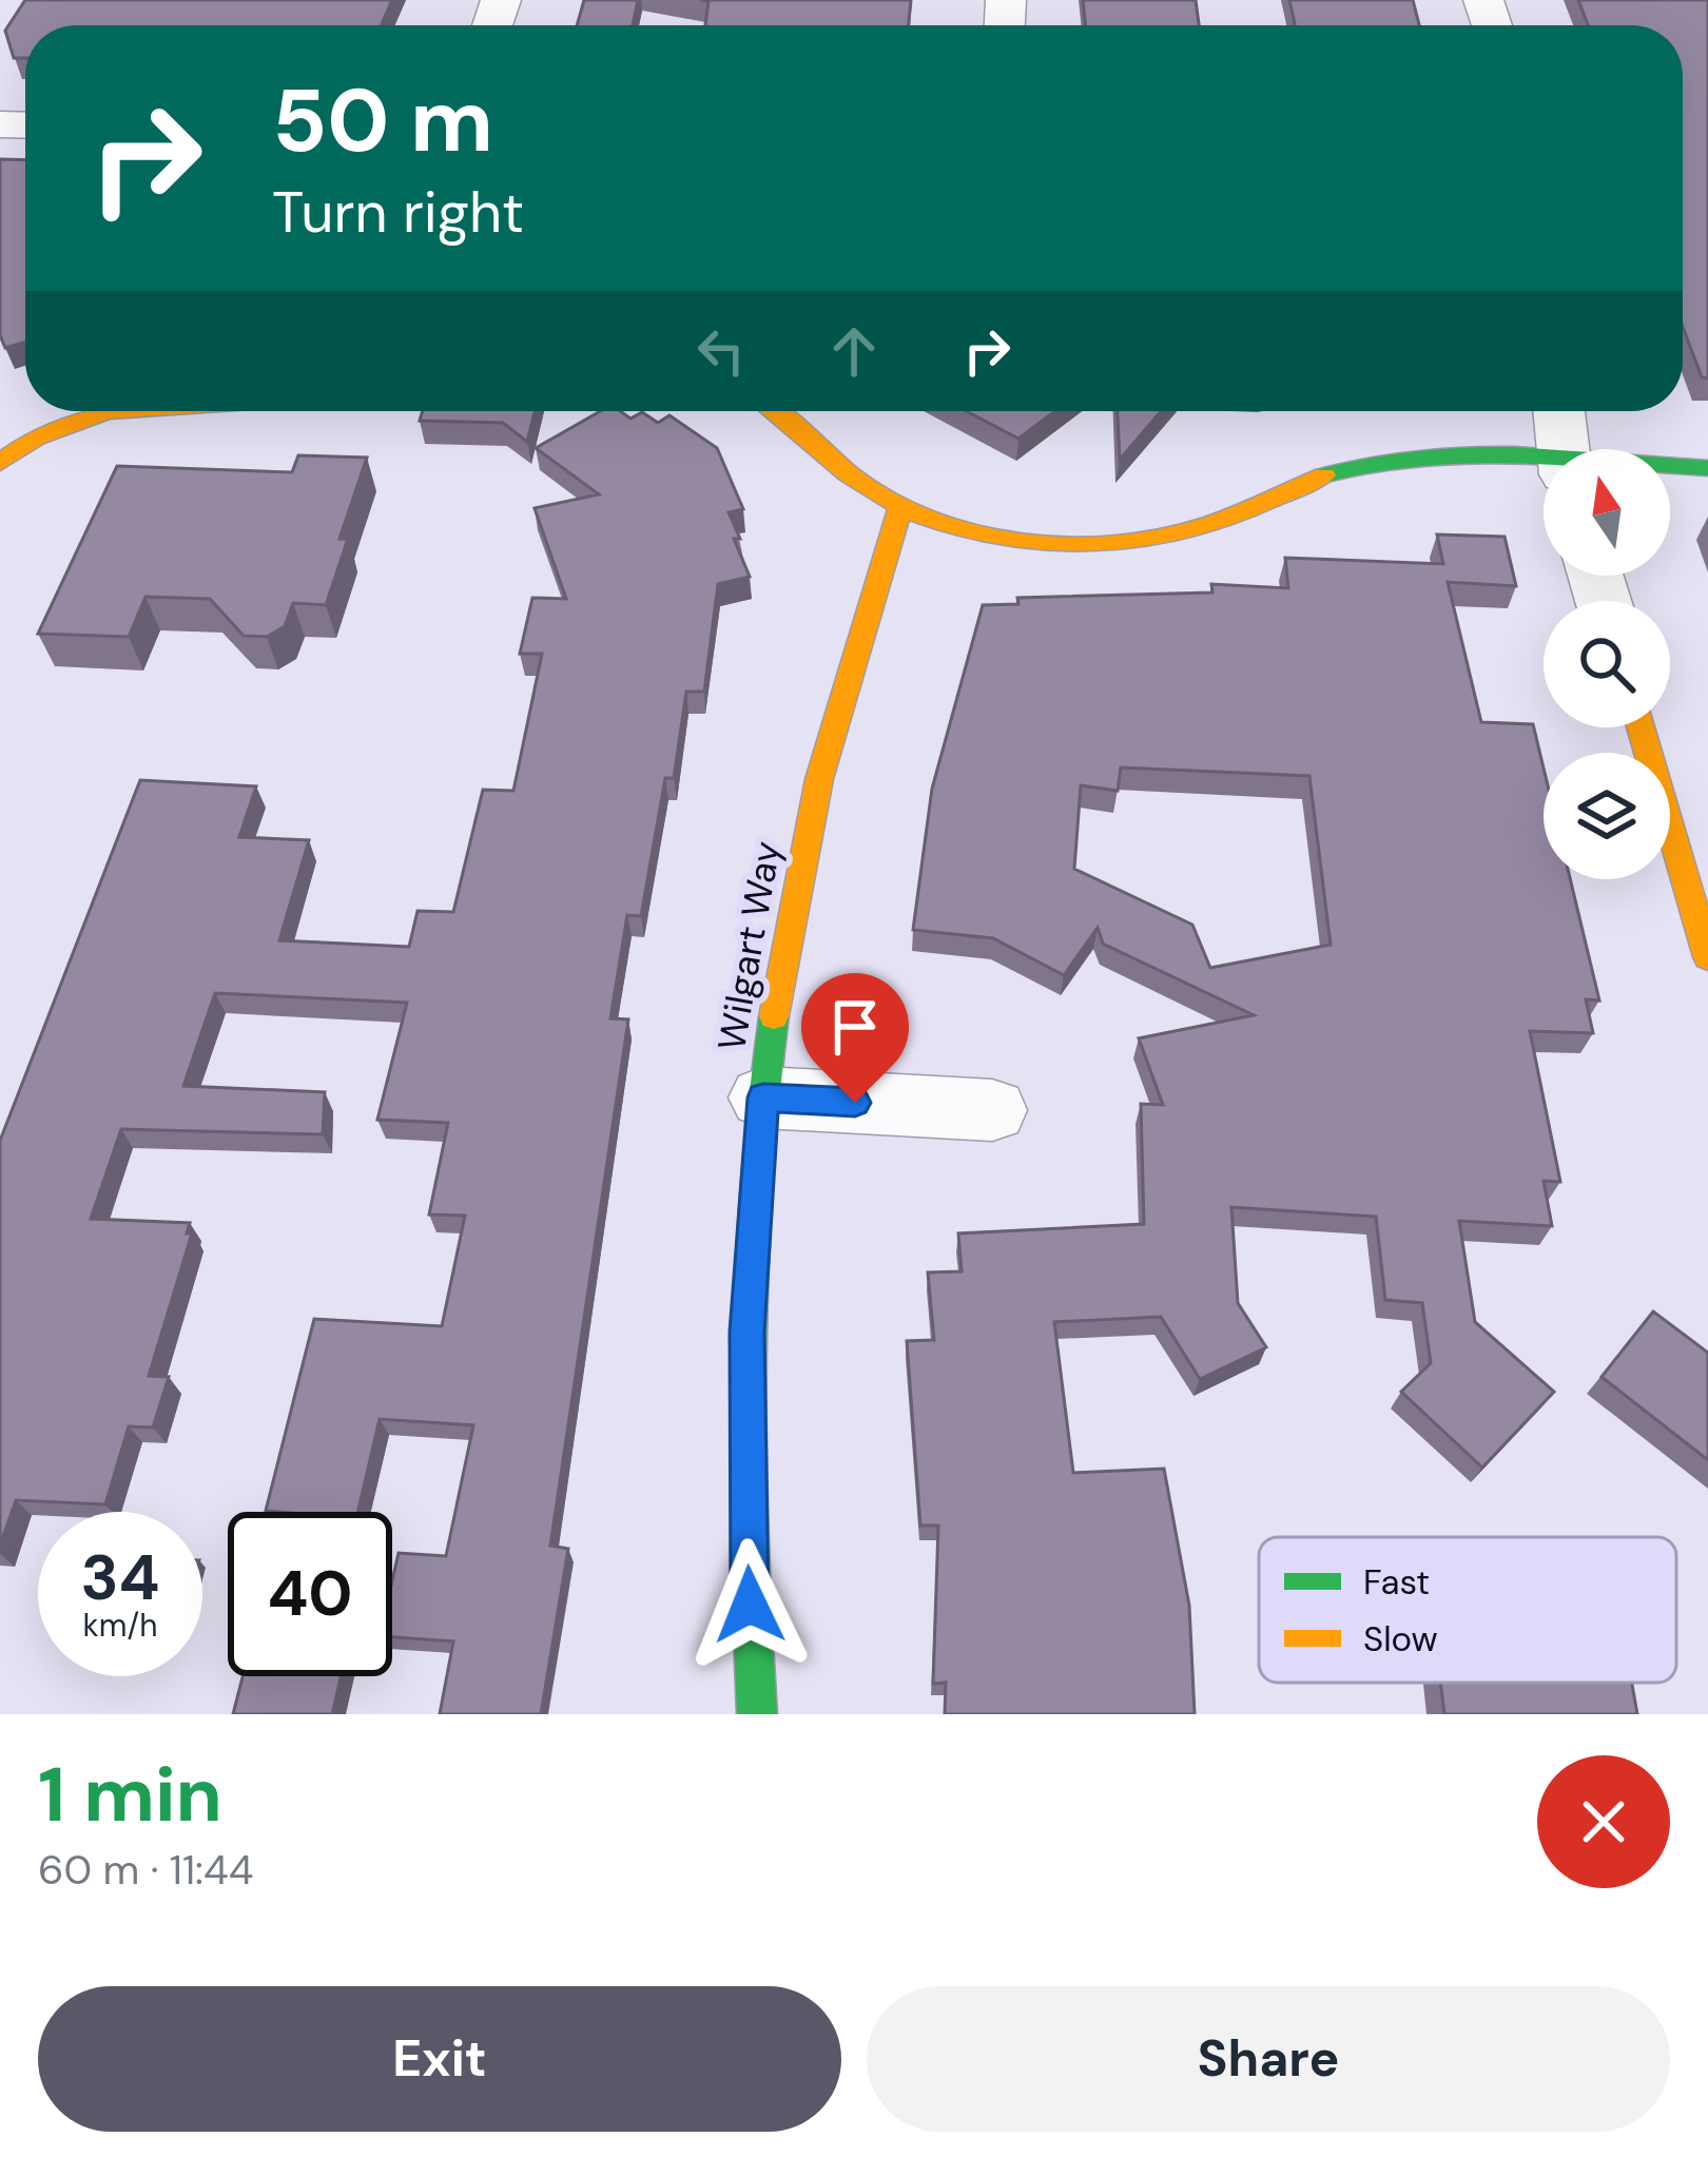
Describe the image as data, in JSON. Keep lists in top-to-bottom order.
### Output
{
  "streets": {
    "street": ["Wilgart Way"]
  },
  "legend": ["Fast", "Slow"],
  "north": "top",
  "page": {
    "turn": ["50 m", "Turn right"],
    "speed": "34 km/h",
    "limit": "40",
    "heading": ["1 min", "60 m · 11:44"],
    "buttons": ["Exit", "Share"]
  }
}
